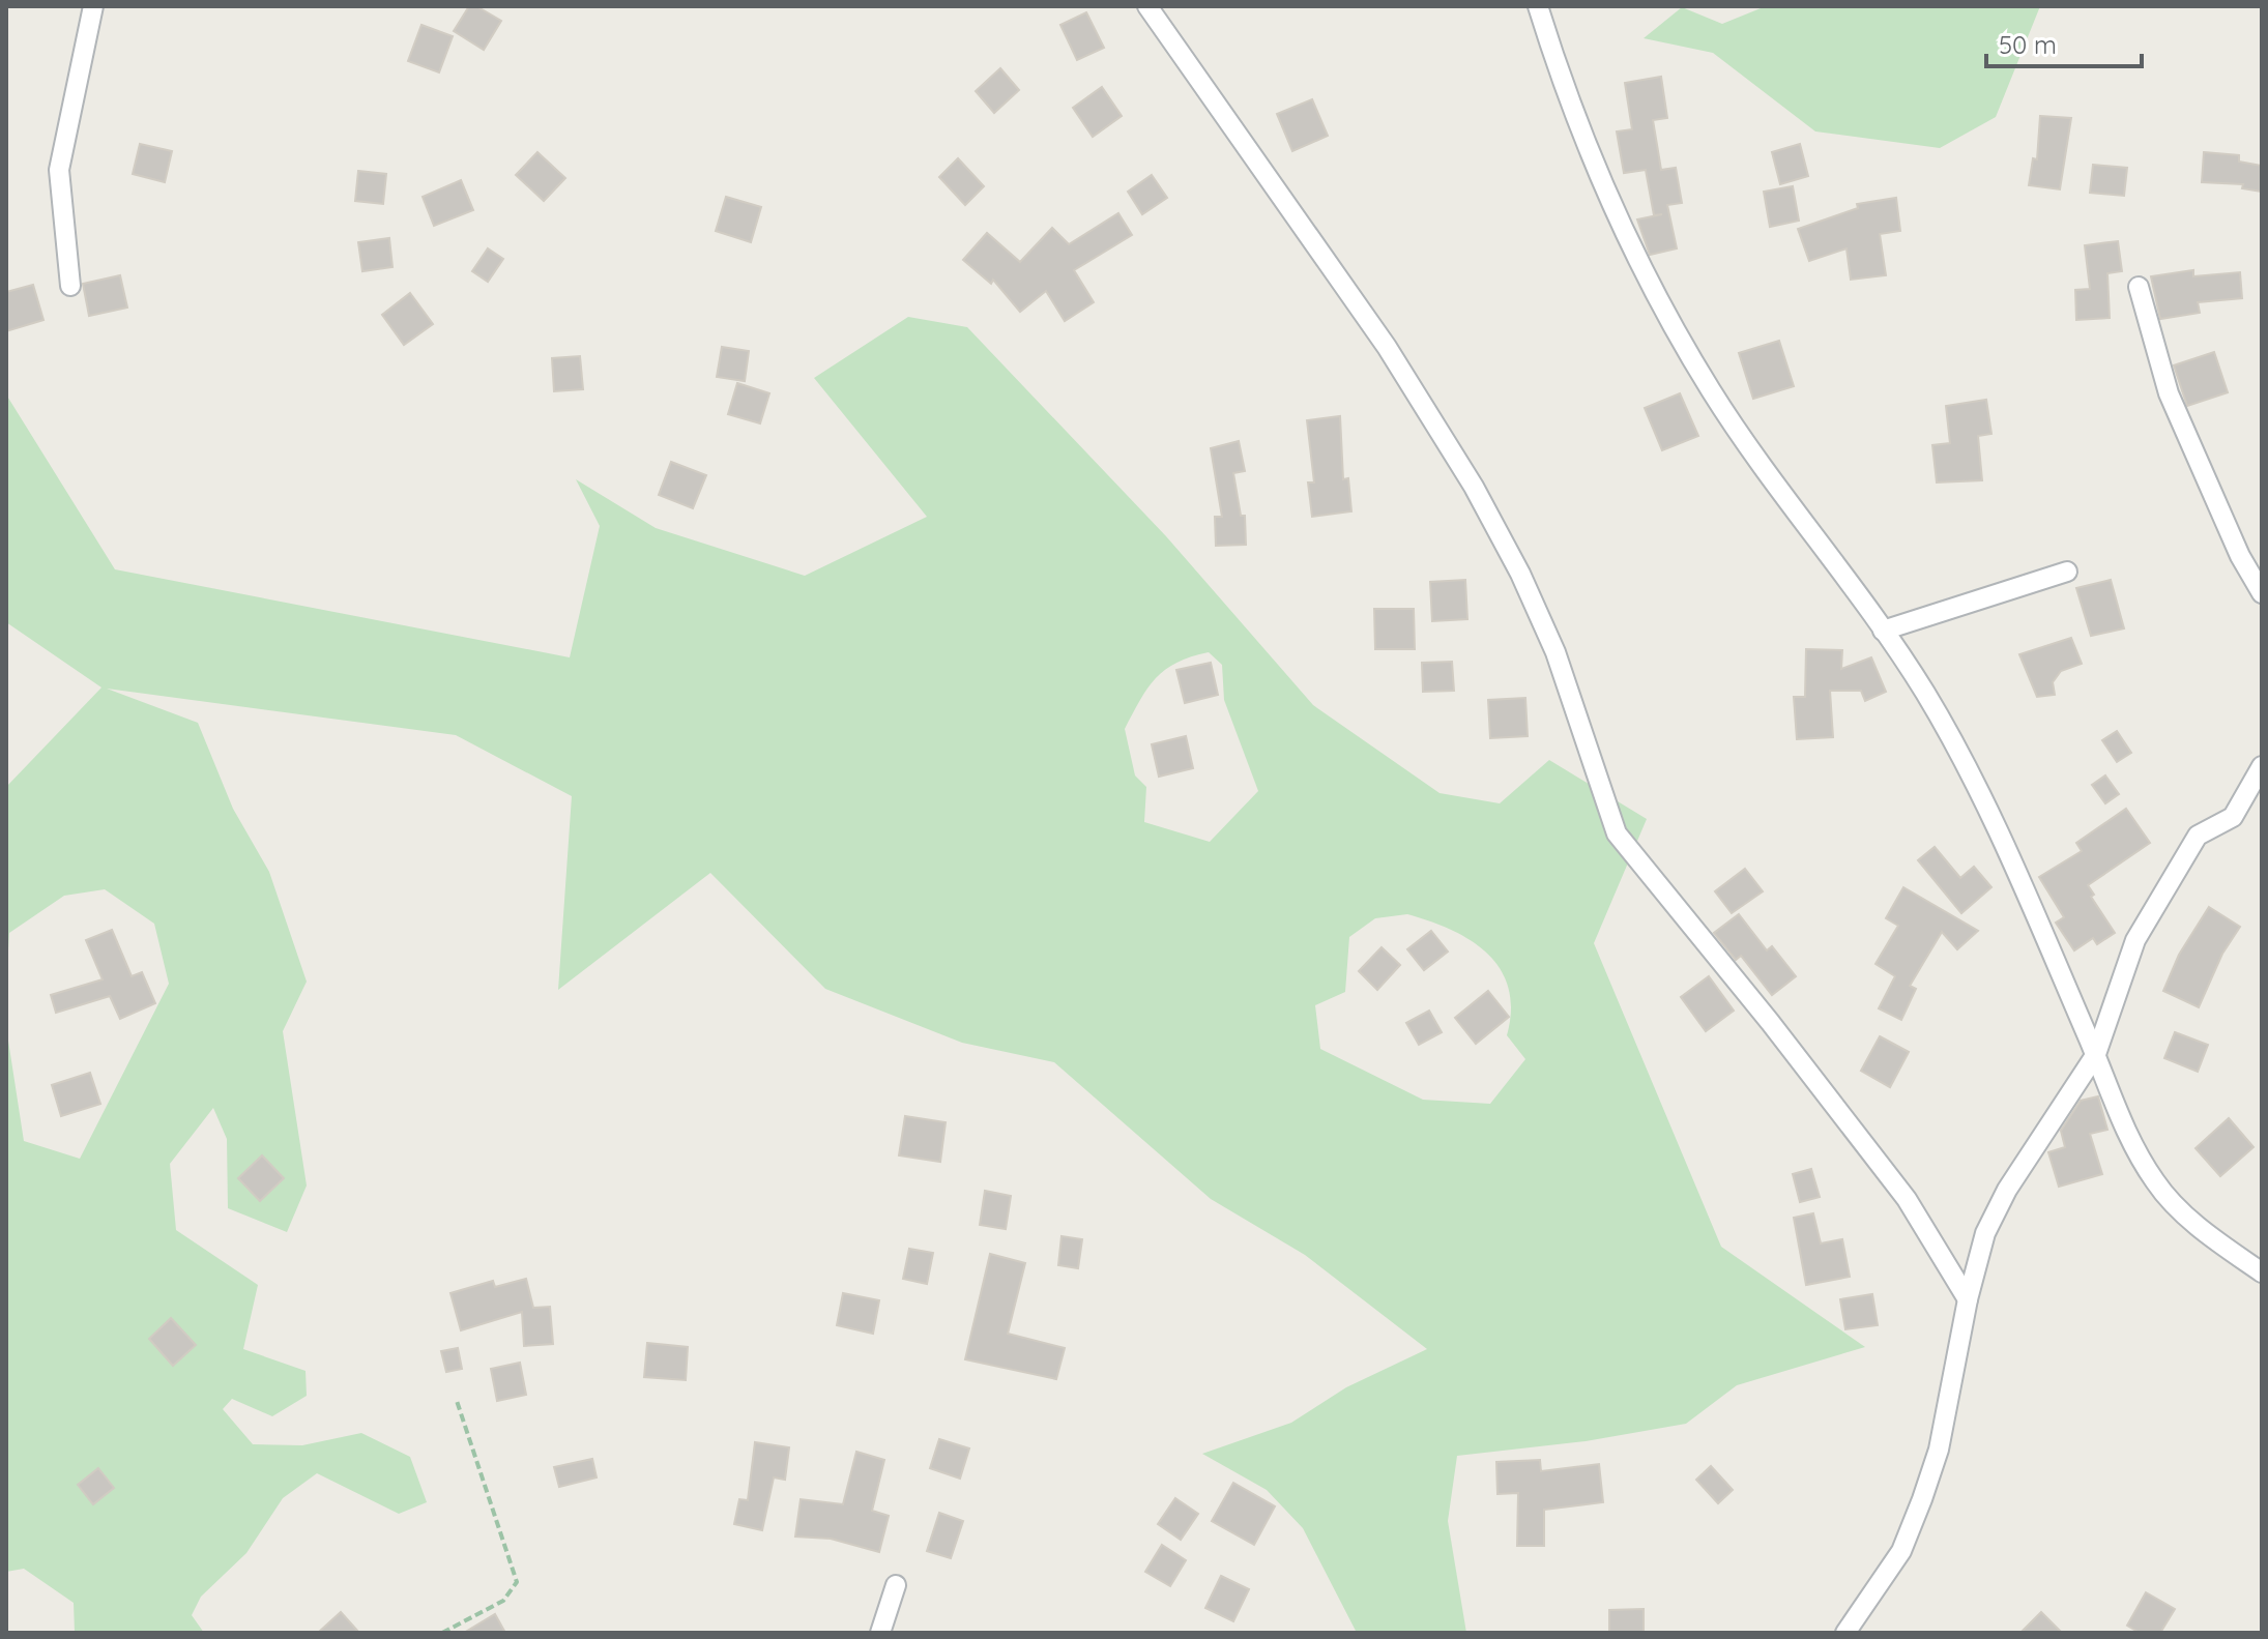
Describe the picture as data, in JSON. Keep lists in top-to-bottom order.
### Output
{
  "scale_bar": "50 m"
}
